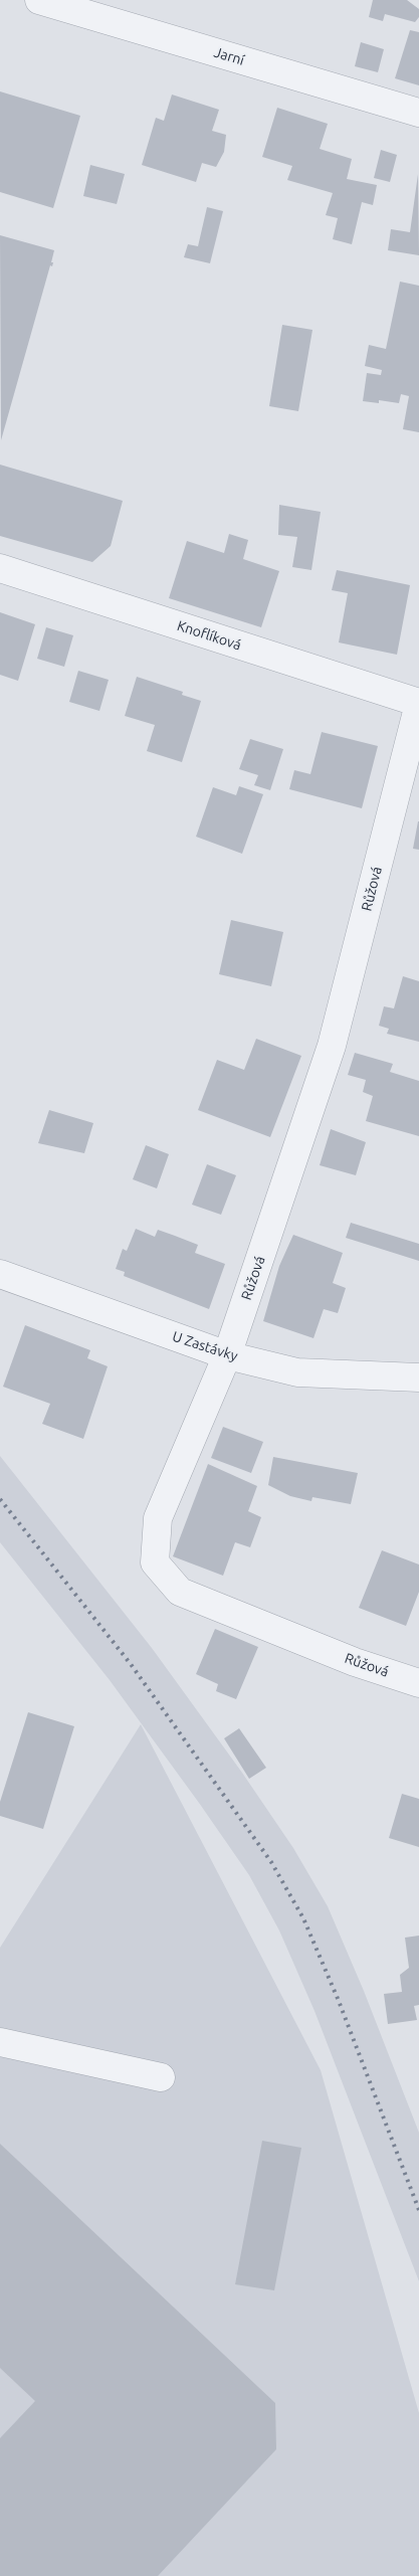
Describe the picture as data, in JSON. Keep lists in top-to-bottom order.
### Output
{
  "streets": {
    "street": [
      "Jarní",
      "Knoflíková",
      "Růžová",
      "U Zastávky"
    ]
  },
  "crossings": [
    ["Knoflíková", "Růžová"],
    ["Růžová", "U Zastávky"]
  ]
}
